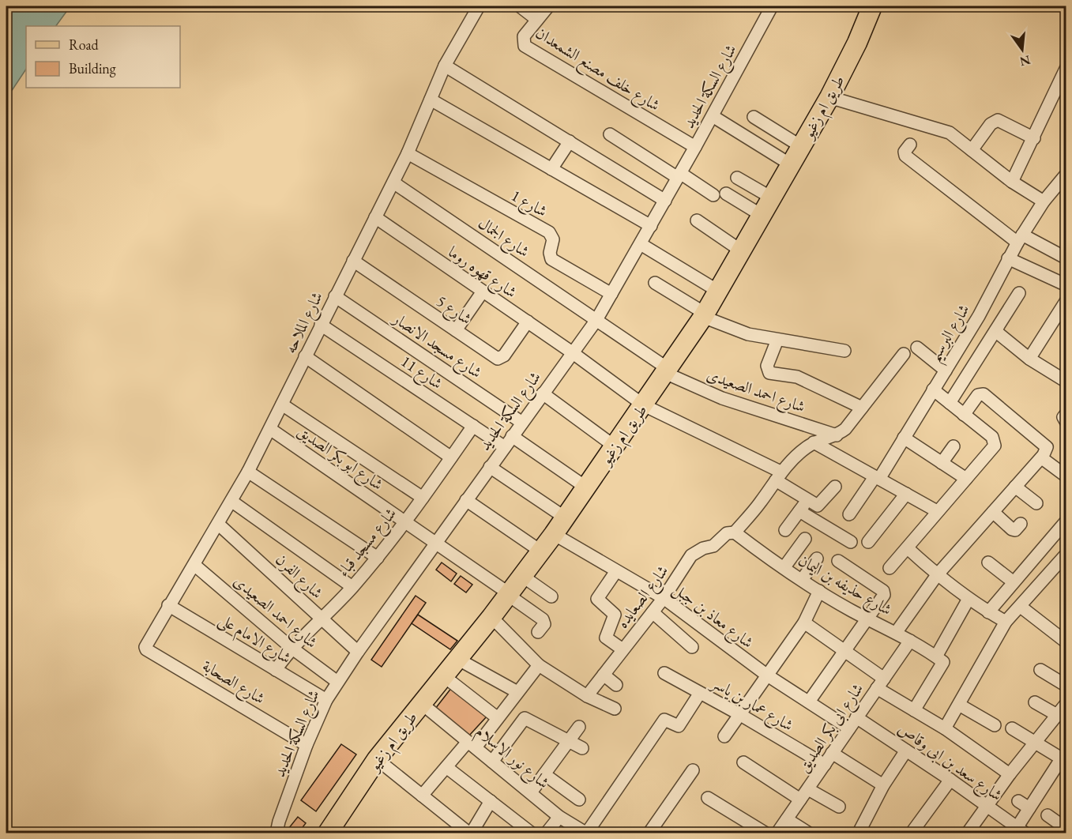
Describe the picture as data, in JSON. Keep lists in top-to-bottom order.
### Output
{
  "streets": {
    "main road": ["طريق ام زغيو"],
    "street": [
      "شارع خلف مصنع الشمعدان",
      "شارع السكة الحديد",
      "شارع 1",
      "شارع الجمال",
      "شارع قهوه روما",
      "شارع 5",
      "شارع الملاحه",
      "شارع البرسيم",
      "شارع مسجد الانصار",
      "شارع 11",
      "شارع احمد الصعيدى",
      "شارع ابو بكر الصديق",
      "شارع مسجد قباء",
      "شارع الفرن",
      "شارع حذيفه بن اليمان",
      "شارع الصعايده",
      "شارع معاذ بن جبل",
      "شارع الامام على",
      "شارع الصحابة",
      "شارع عمار بن ياسر",
      "شارع ابى بكر الصديق",
      "شارع نور الاسلام",
      "شارع سعد بن ابى وقاص"
    ]
  },
  "crossings": [
    ["شارع خلف مصنع الشمعدان", "شارع السكة الحديد"],
    ["شارع السكة الحديد", "شارع 1"],
    ["شارع السكة الحديد", "شارع الجمال"],
    ["شارع السكة الحديد", "شارع قهوه روما"],
    ["شارع السكة الحديد", "شارع مسجد الانصار"],
    ["شارع السكة الحديد", "شارع 11"],
    ["شارع السكة الحديد", "شارع احمد الصعيدى"],
    ["شارع السكة الحديد", "شارع ابو بكر الصديق"],
    ["شارع السكة الحديد", "شارع الفرن"],
    ["شارع السكة الحديد", "شارع الامام على"],
    ["شارع السكة الحديد", "شارع الصحابة"],
    ["طريق ام زغيو", "شارع الجمال"],
    ["طريق ام زغيو", "شارع قهوه روما"],
    ["طريق ام زغيو", "شارع احمد الصعيدى"],
    ["طريق ام زغيو", "شارع ابو بكر الصديق"],
    ["طريق ام زغيو", "شارع معاذ بن جبل"],
    ["طريق ام زغيو", "شارع نور الاسلام"],
    ["شارع 1", "شارع الملاحه"],
    ["شارع الجمال", "شارع الملاحه"],
    ["شارع الجمال", "شارع احمد الصعيدى"],
    ["شارع قهوه روما", "شارع 5"],
    ["شارع قهوه روما", "شارع الملاحه"],
    ["شارع 5", "شارع الملاحه"],
    ["شارع الملاحه", "شارع مسجد الانصار"],
    ["شارع الملاحه", "شارع 11"],
    ["شارع الملاحه", "شارع احمد الصعيدى"],
    ["شارع الملاحه", "شارع ابو بكر الصديق"],
    ["شارع الملاحه", "شارع الفرن"],
    ["شارع الملاحه", "شارع الامام على"],
    ["شارع الملاحه", "شارع الصحابة"],
    ["شارع 11", "شارع مسجد قباء"],
    ["شارع احمد الصعيدى", "شارع مسجد قباء"],
    ["شارع ابو بكر الصديق", "شارع مسجد قباء"],
    ["شارع مسجد قباء", "شارع الفرن"],
    ["شارع مسجد قباء", "شارع الامام على"],
    ["شارع حذيفه بن اليمان", "شارع الصعايده"],
    ["شارع حذيفه بن اليمان", "شارع ابى بكر الصديق"],
    ["شارع الصعايده", "شارع معاذ بن جبل"],
    ["شارع معاذ بن جبل", "شارع ابى بكر الصديق"],
    ["شارع عمار بن ياسر", "شارع ابى بكر الصديق"],
    ["شارع ابى بكر الصديق", "شارع سعد بن ابى وقاص"]
  ],
  "legend": ["Road", "Building"],
  "north": "bottom"
}
